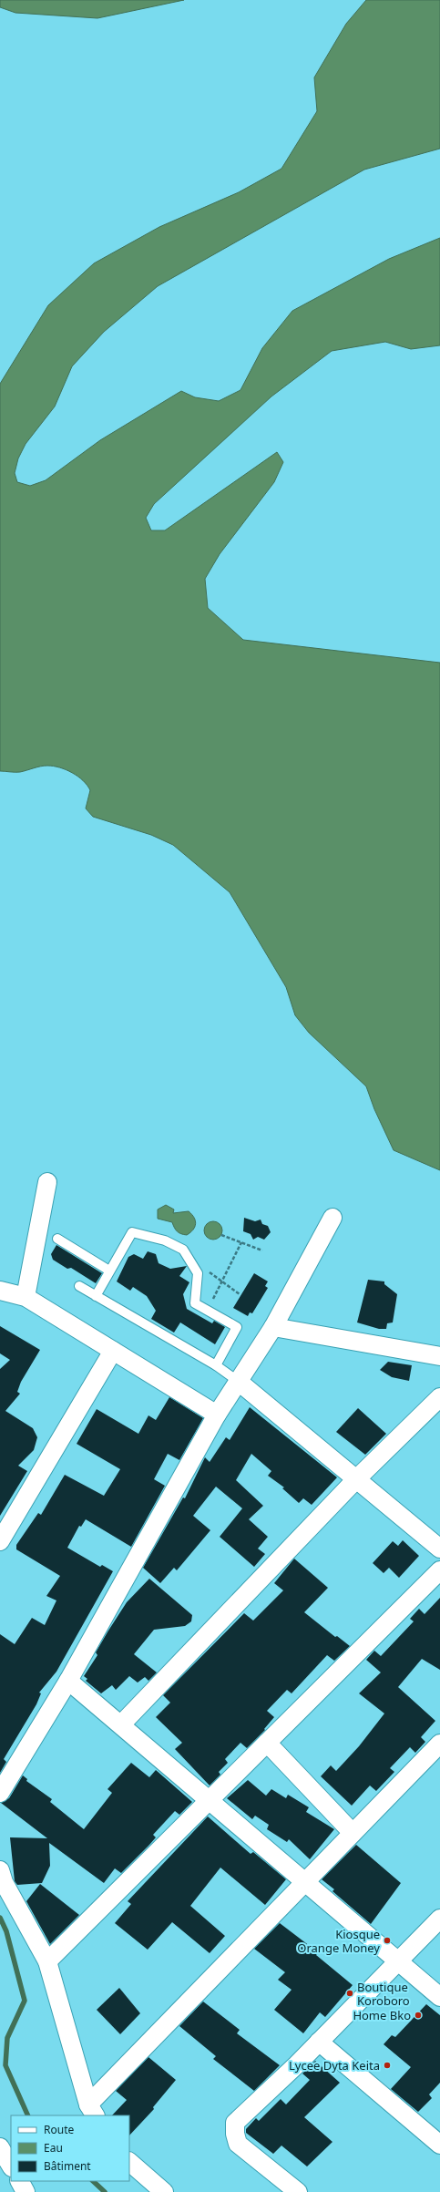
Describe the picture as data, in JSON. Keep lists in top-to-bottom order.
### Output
{
  "places": [
    "Kiosque Orange Money",
    "Boutique Koroboro",
    "Home Bko",
    "Lycee Dyta Keita"
  ],
  "legend": ["Route", "Eau", "Bâtiment"]
}
